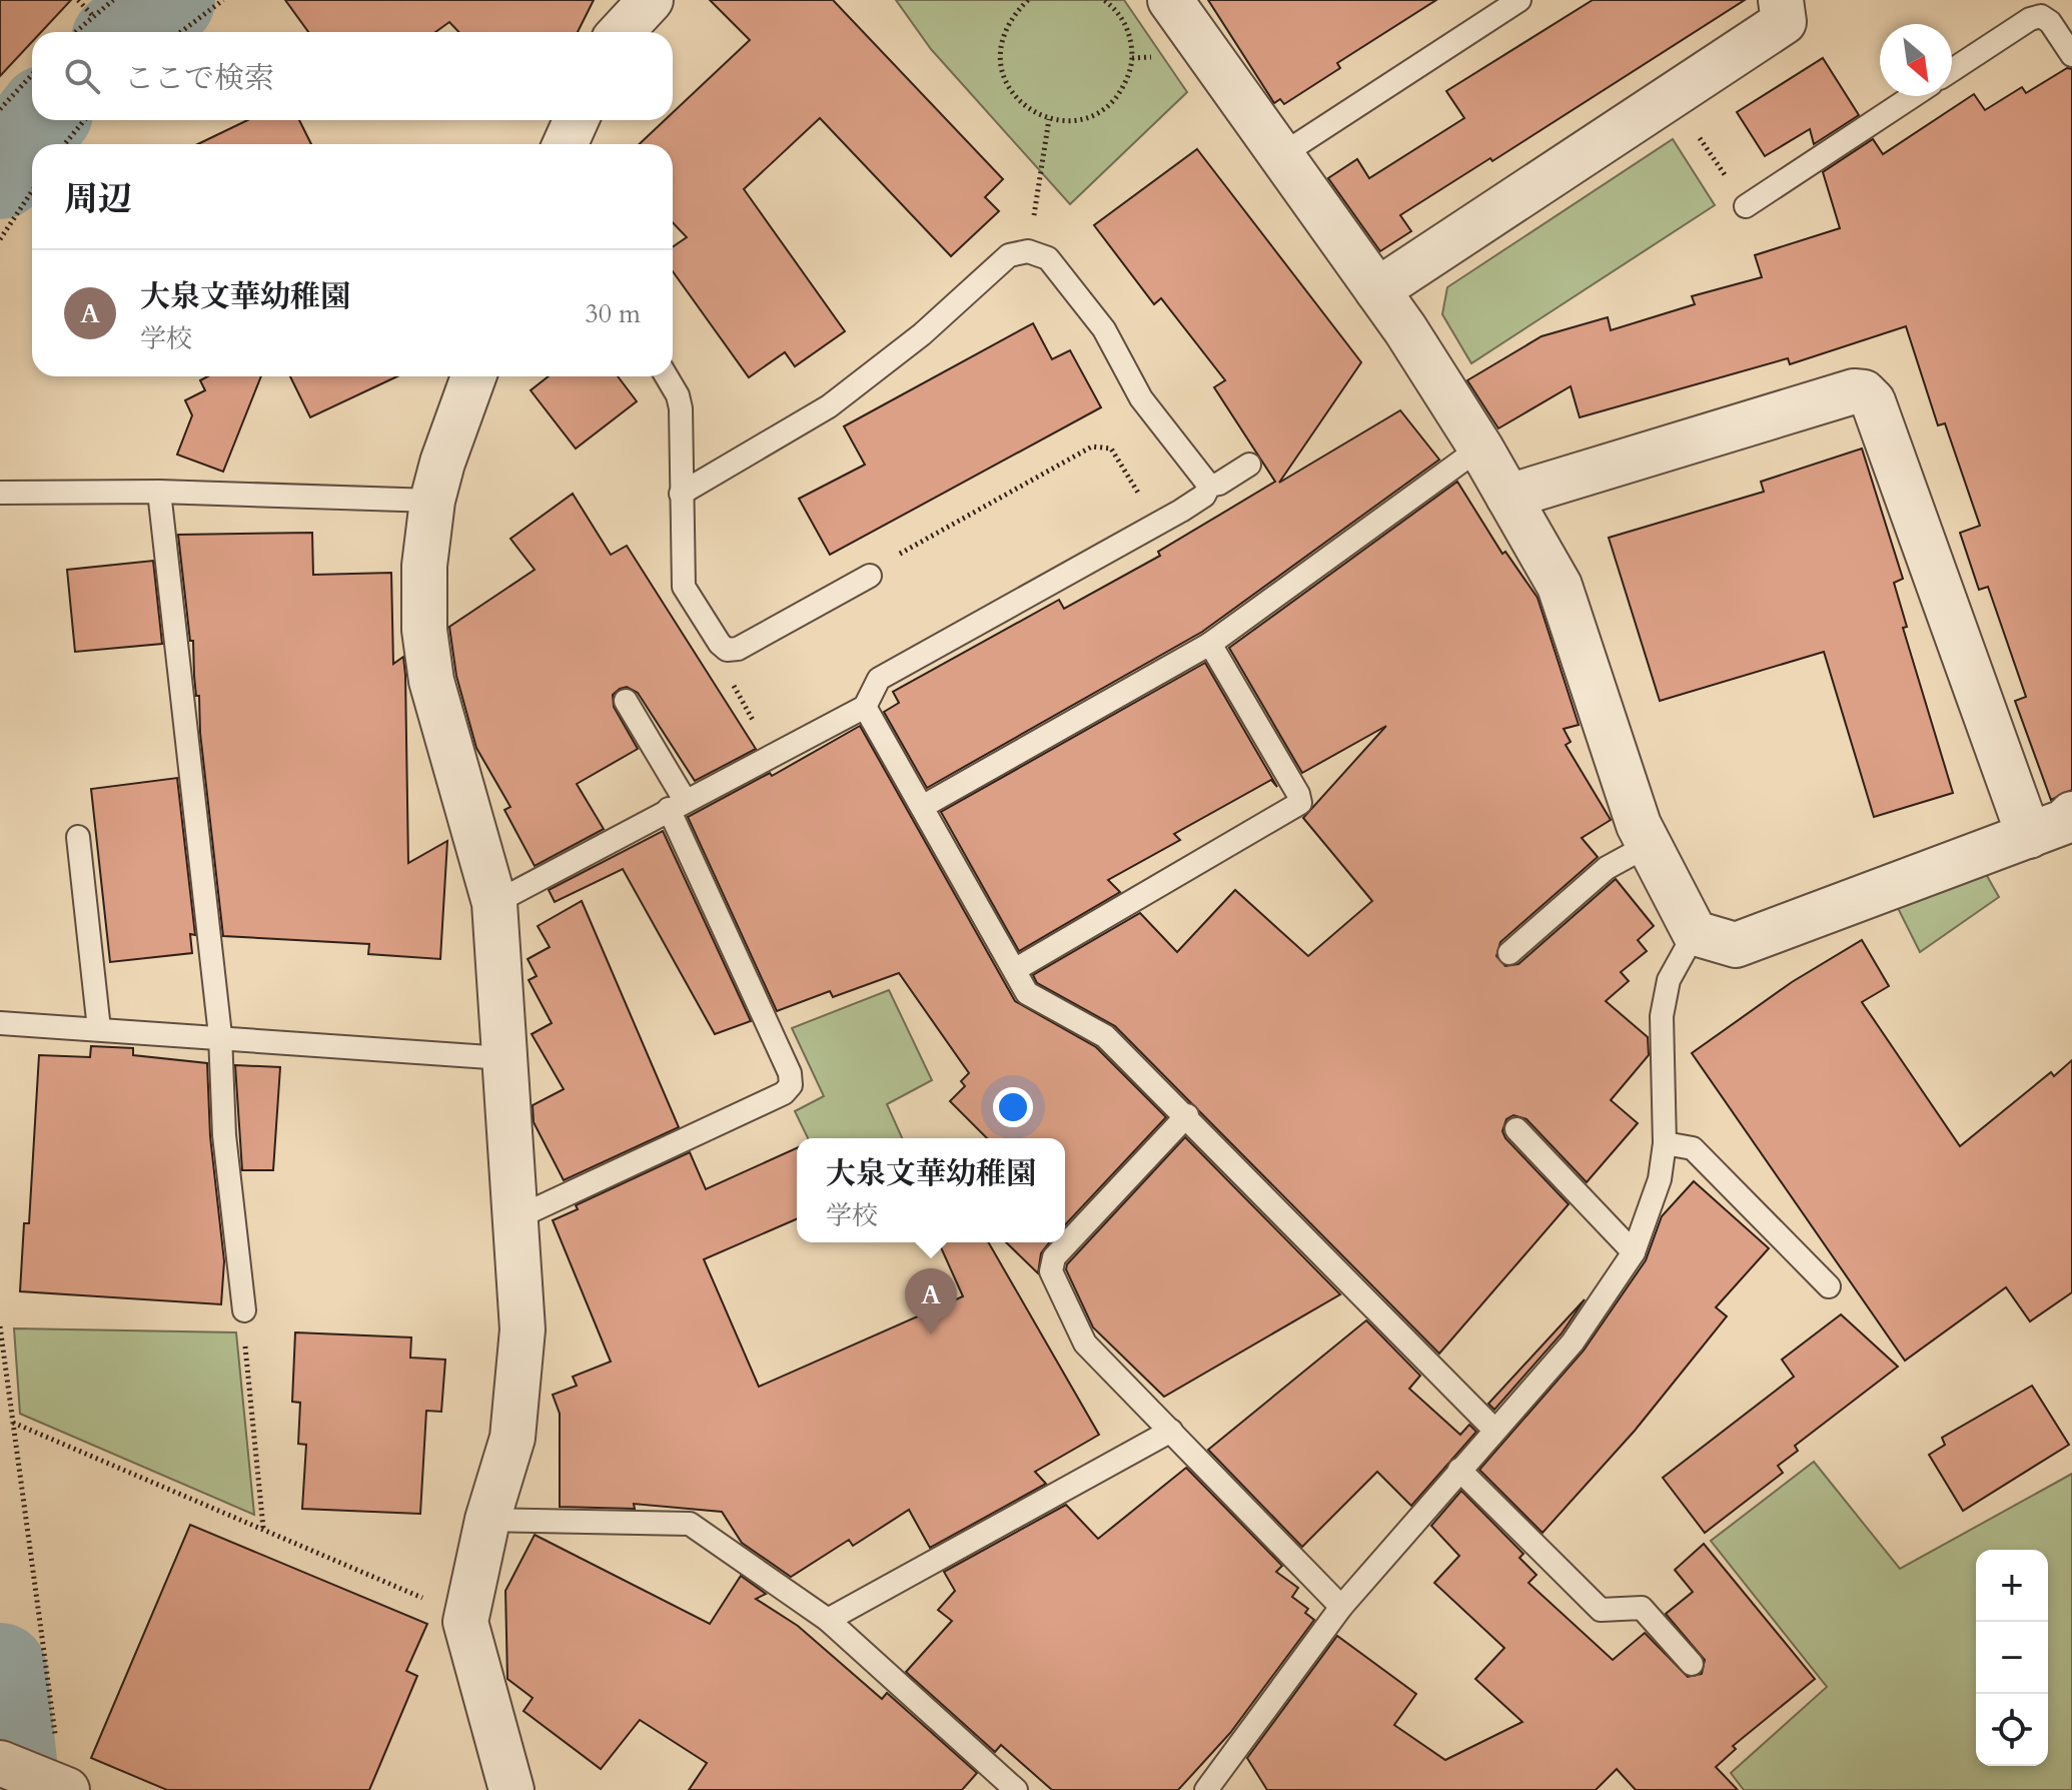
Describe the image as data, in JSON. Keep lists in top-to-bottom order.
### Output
{
  "north": "bottom right",
  "page": {
    "search": "ここで検索",
    "heading": "周辺",
    "list": [
      {
        "mark": "A",
        "name": "大泉文華幼稚園",
        "note": "学校",
        "value": "30 m"
      }
    ],
    "popup": ["大泉文華幼稚園", "学校"],
    "pins": "A",
    "map_buttons": ["+", "−"]
  }
}
